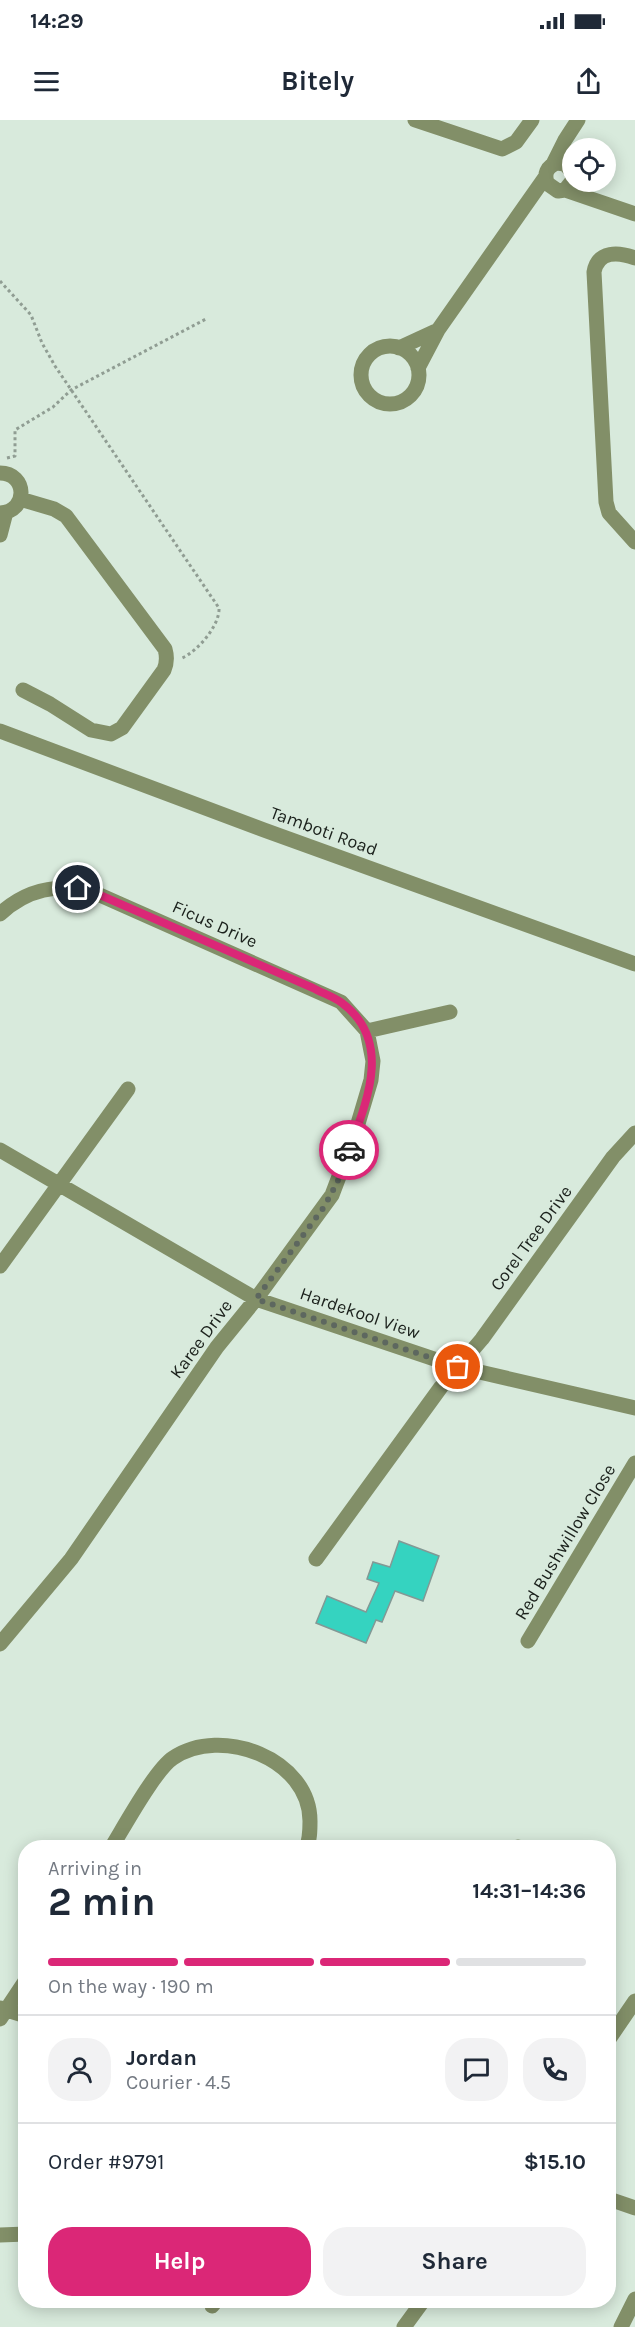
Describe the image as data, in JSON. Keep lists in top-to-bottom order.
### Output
{
  "streets": {
    "street": [
      "Tamboti Road",
      "Ficus Drive",
      "Corel Tree Drive",
      "Hardekool View",
      "Karee Drive",
      "Red Bushwillow Close"
    ]
  },
  "crossings": [
    ["Ficus Drive", "Karee Drive"],
    ["Corel Tree Drive", "Hardekool View"],
    ["Hardekool View", "Karee Drive"]
  ],
  "page": {
    "status": "14:29",
    "header": "Bitely",
    "heading": ["2 min", "Arriving in", "14:31–14:36"],
    "panel": [
      "Jordan",
      "Courier · 4.5",
      "Order #9791",
      "$15.10"
    ],
    "bar": "On the way · 190 m",
    "buttons": ["Help", "Share"]
  }
}
